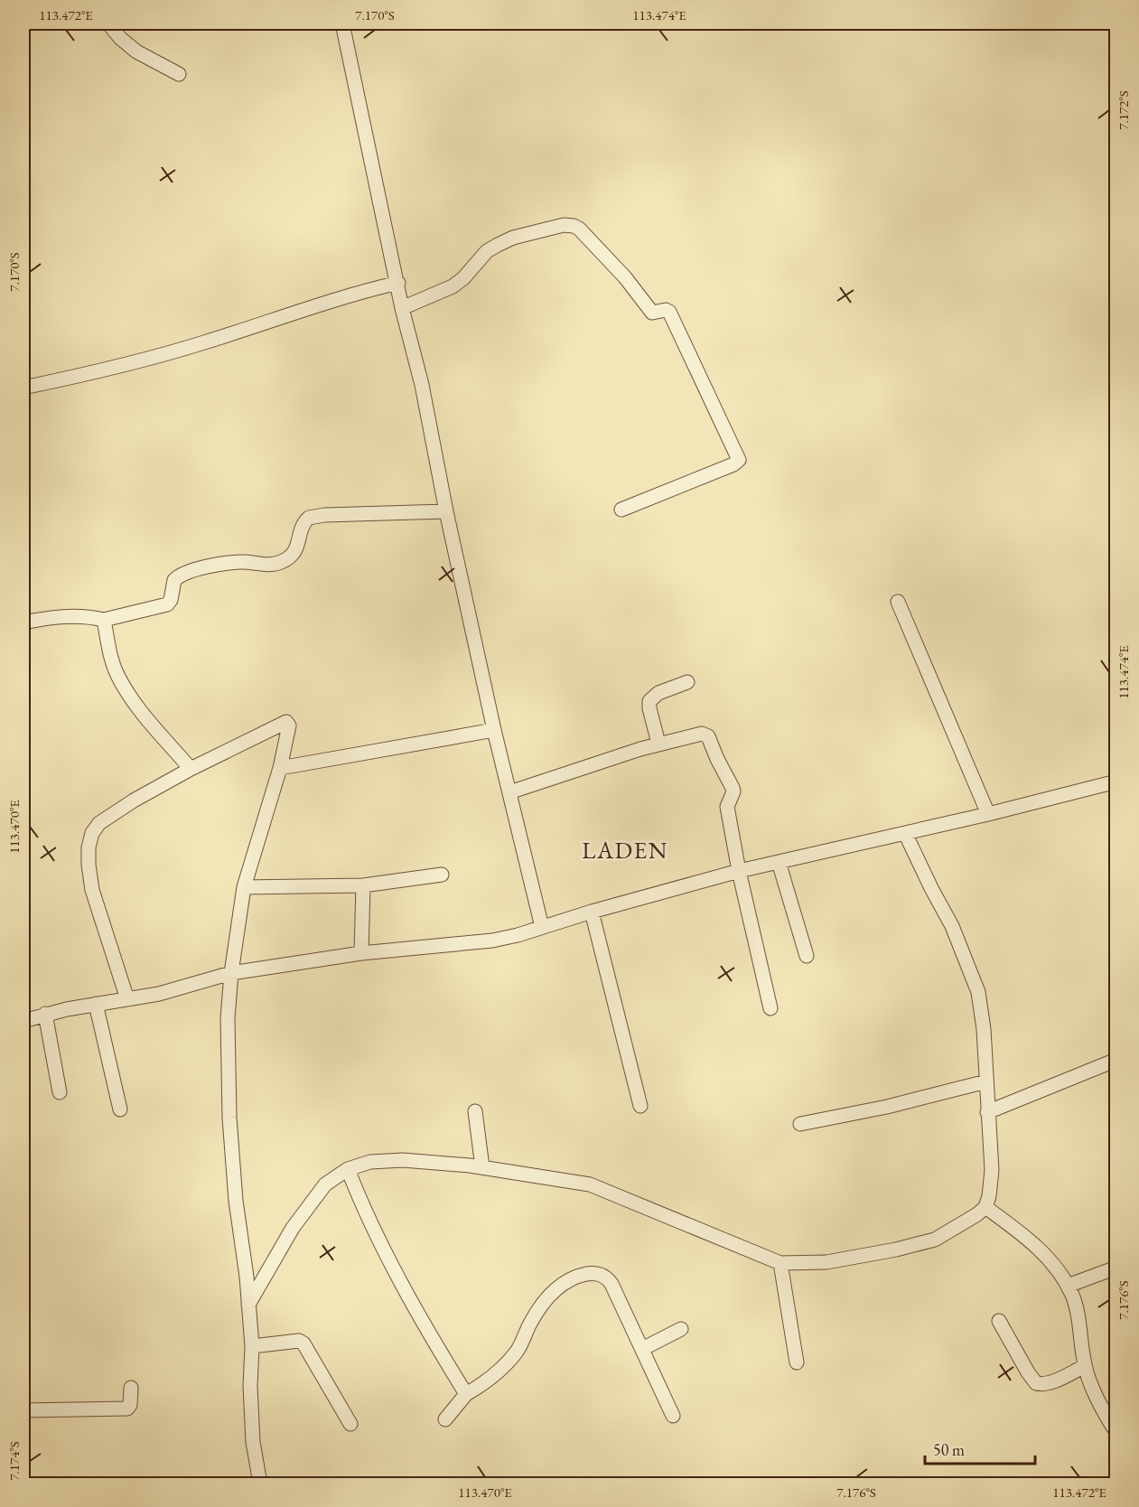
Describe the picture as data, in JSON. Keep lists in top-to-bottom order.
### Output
{
  "districts": ["LADEN"],
  "scale_bar": "50 m",
  "coordinates": [
    "113.472°E",
    "7.170°S",
    "113.474°E",
    "7.172°S",
    "113.470°E",
    "7.176°S",
    "7.174°S"
  ]
}
